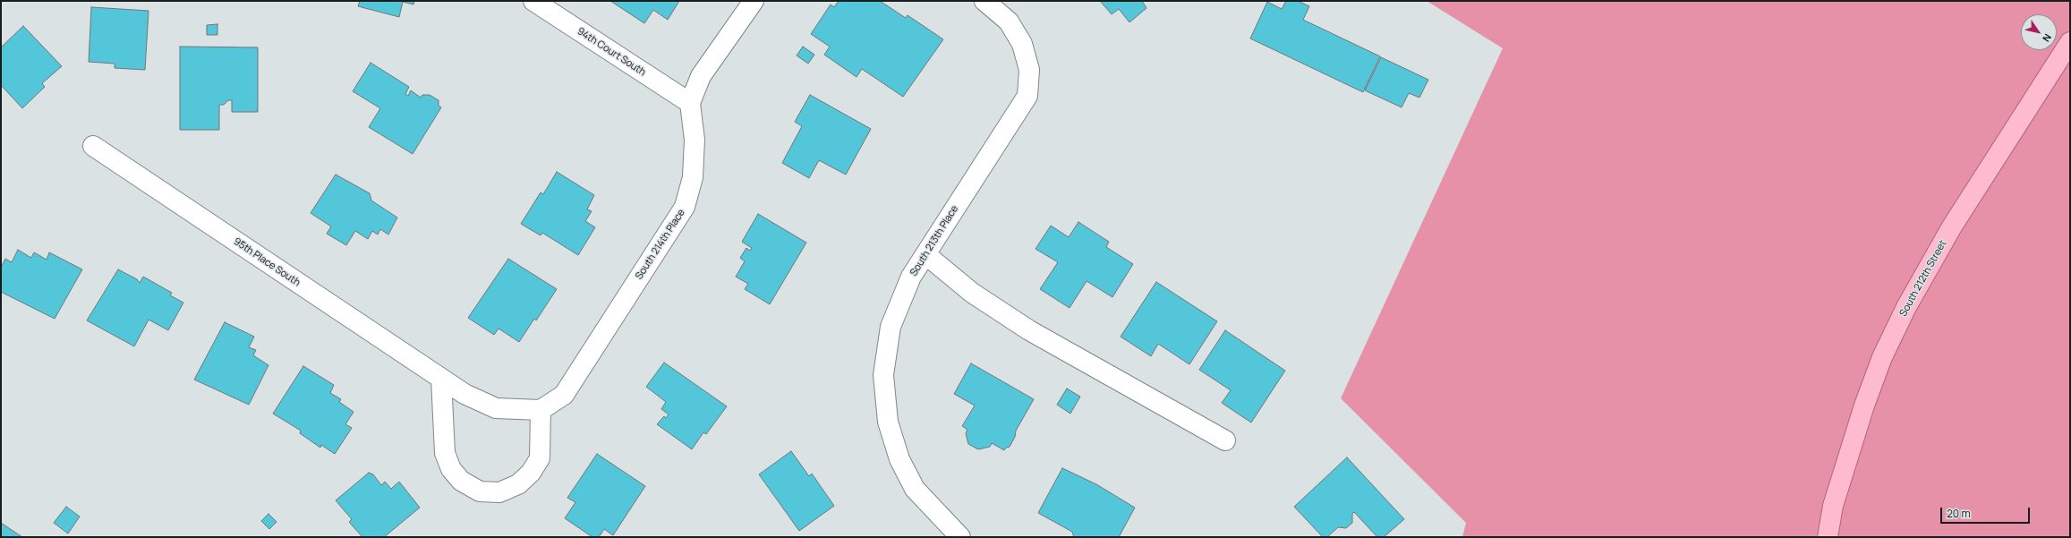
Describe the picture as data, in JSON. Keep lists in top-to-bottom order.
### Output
{
  "streets": {
    "main road": ["South 212th Street"],
    "street": [
      "94th Court South",
      "South 213th Place",
      "South 214th Place",
      "95th Place South"
    ]
  },
  "crossings": [
    ["94th Court South", "South 214th Place"],
    ["South 214th Place", "95th Place South"]
  ],
  "scale_bar": "20 m",
  "north": "bottom right"
}
